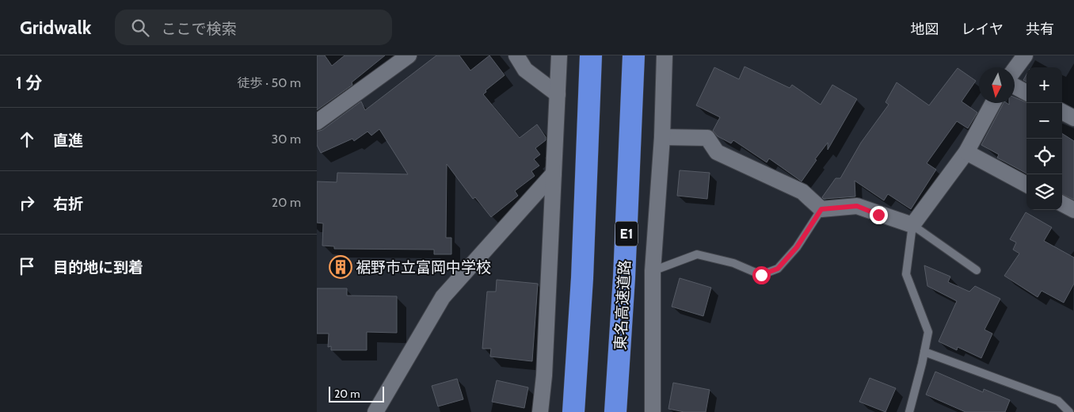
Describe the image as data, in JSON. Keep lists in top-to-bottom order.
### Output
{
  "streets": {
    "highway": ["E1", "東名高速道路"]
  },
  "places": {
    "building": ["裾野市立富岡中学校"]
  },
  "scale_bar": "20 m",
  "north": "bottom",
  "page": {
    "header": "Gridwalk",
    "search": "ここで検索",
    "nav": ["地図", "レイヤ", "共有"],
    "heading": ["1 分", "徒歩 · 50 m"],
    "map_buttons": ["+", "−"],
    "list": [
      ["直進", "30 m"],
      ["右折", "20 m"],
      "目的地に到着"
    ],
    "scale": "20 m"
  }
}
